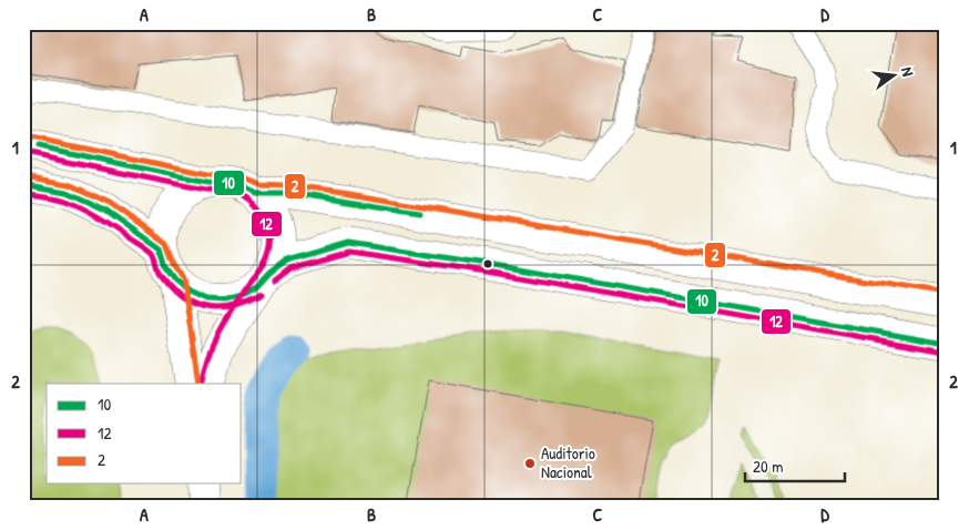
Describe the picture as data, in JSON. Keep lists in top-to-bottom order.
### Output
{
  "places": ["Auditorio Nacional"],
  "lines": ["transit line 2", "transit line 10", "transit line 12"],
  "legend": ["10", "12", "2"],
  "scale_bar": "20 m",
  "north": "right",
  "grid": {
    "columns": [
      "A",
      "B",
      "C",
      "D"
    ],
    "rows": ["1", "2"]
  }
}
